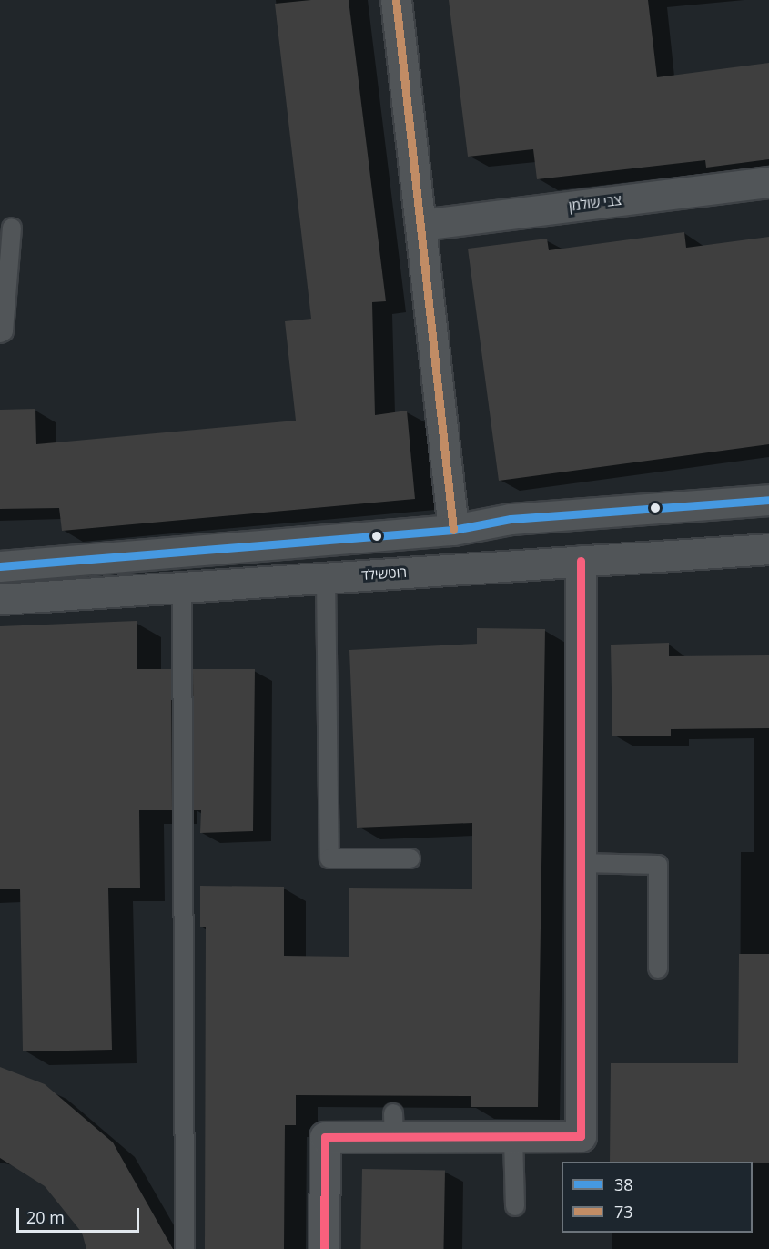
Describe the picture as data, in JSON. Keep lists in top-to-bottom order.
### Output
{
  "streets": {
    "street": ["צבי שולמן", "רוטשילד"]
  },
  "lines": ["transit line 73", "transit line 38"],
  "legend": ["38", "73"],
  "scale_bar": "20 m"
}
